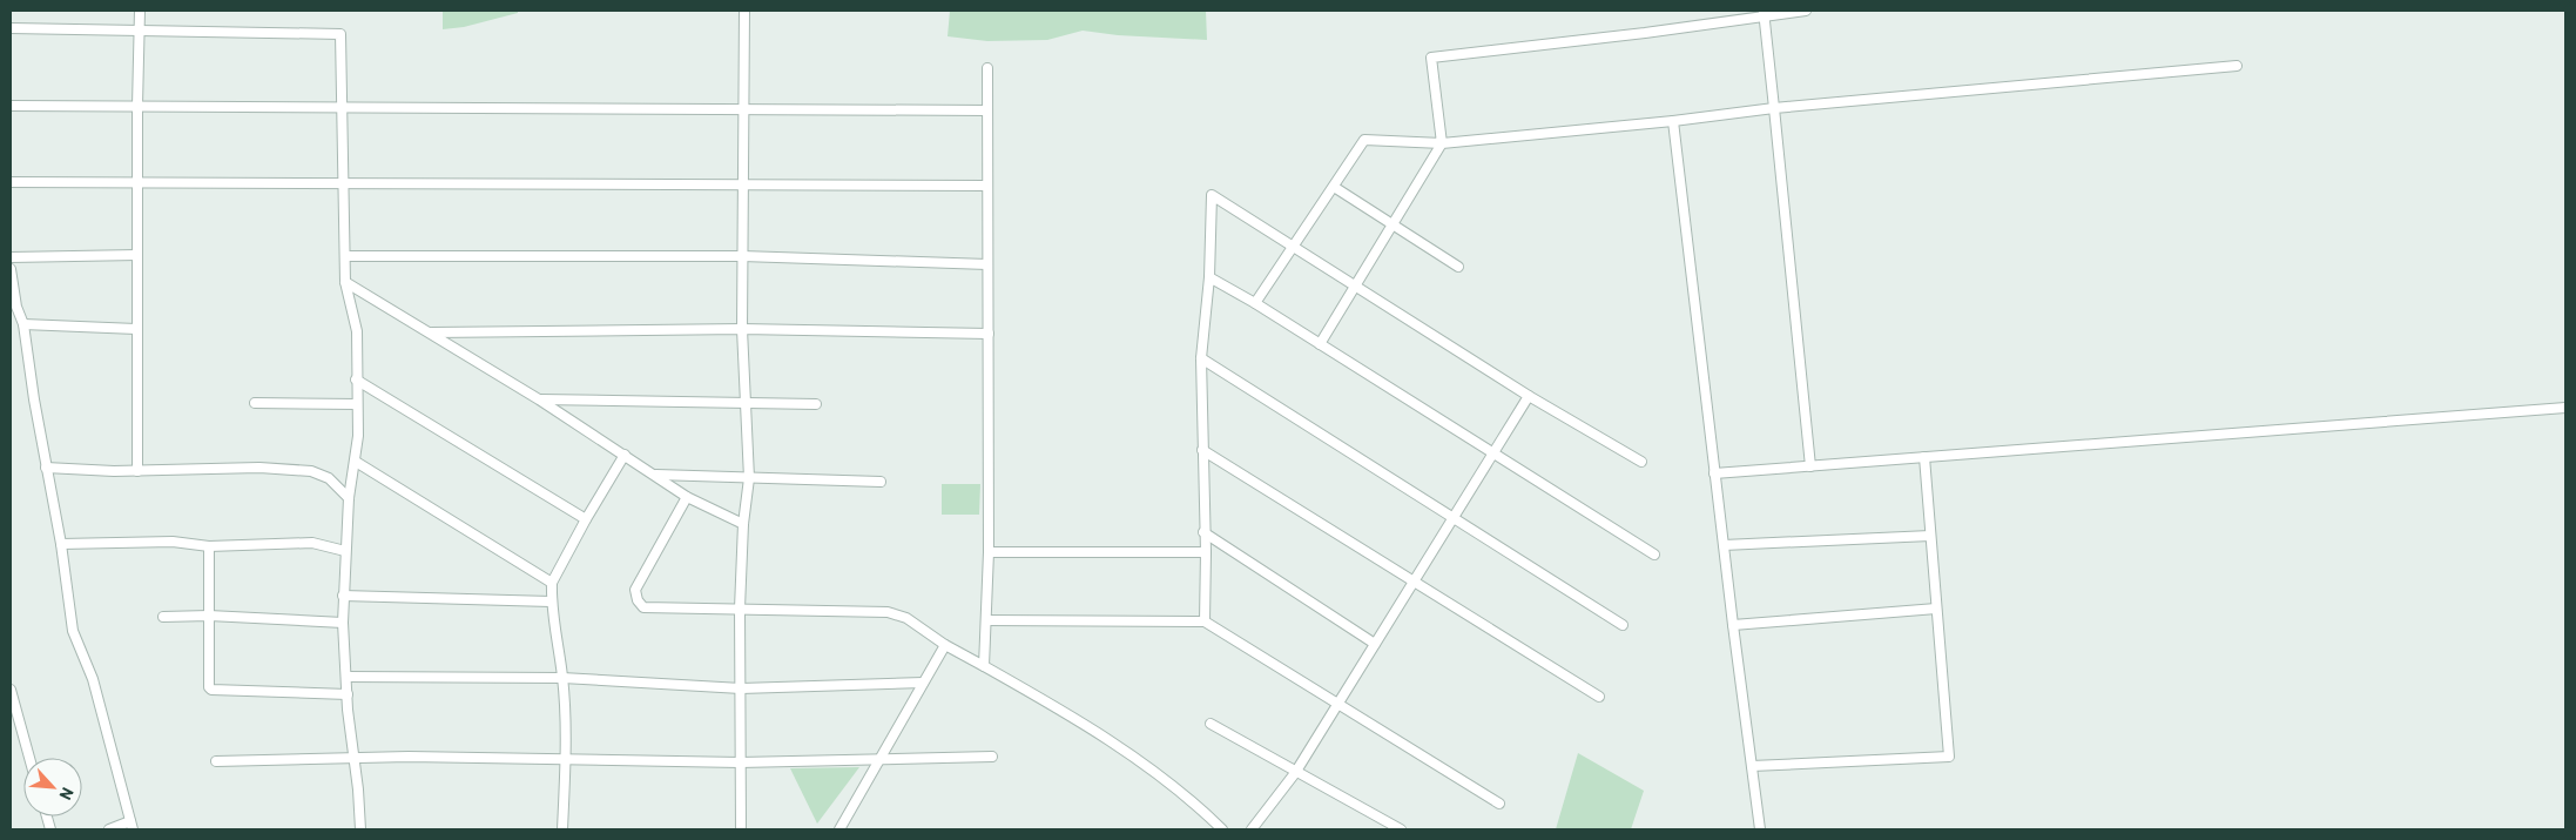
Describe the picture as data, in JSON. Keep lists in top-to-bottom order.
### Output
{
  "north": "bottom right"
}
